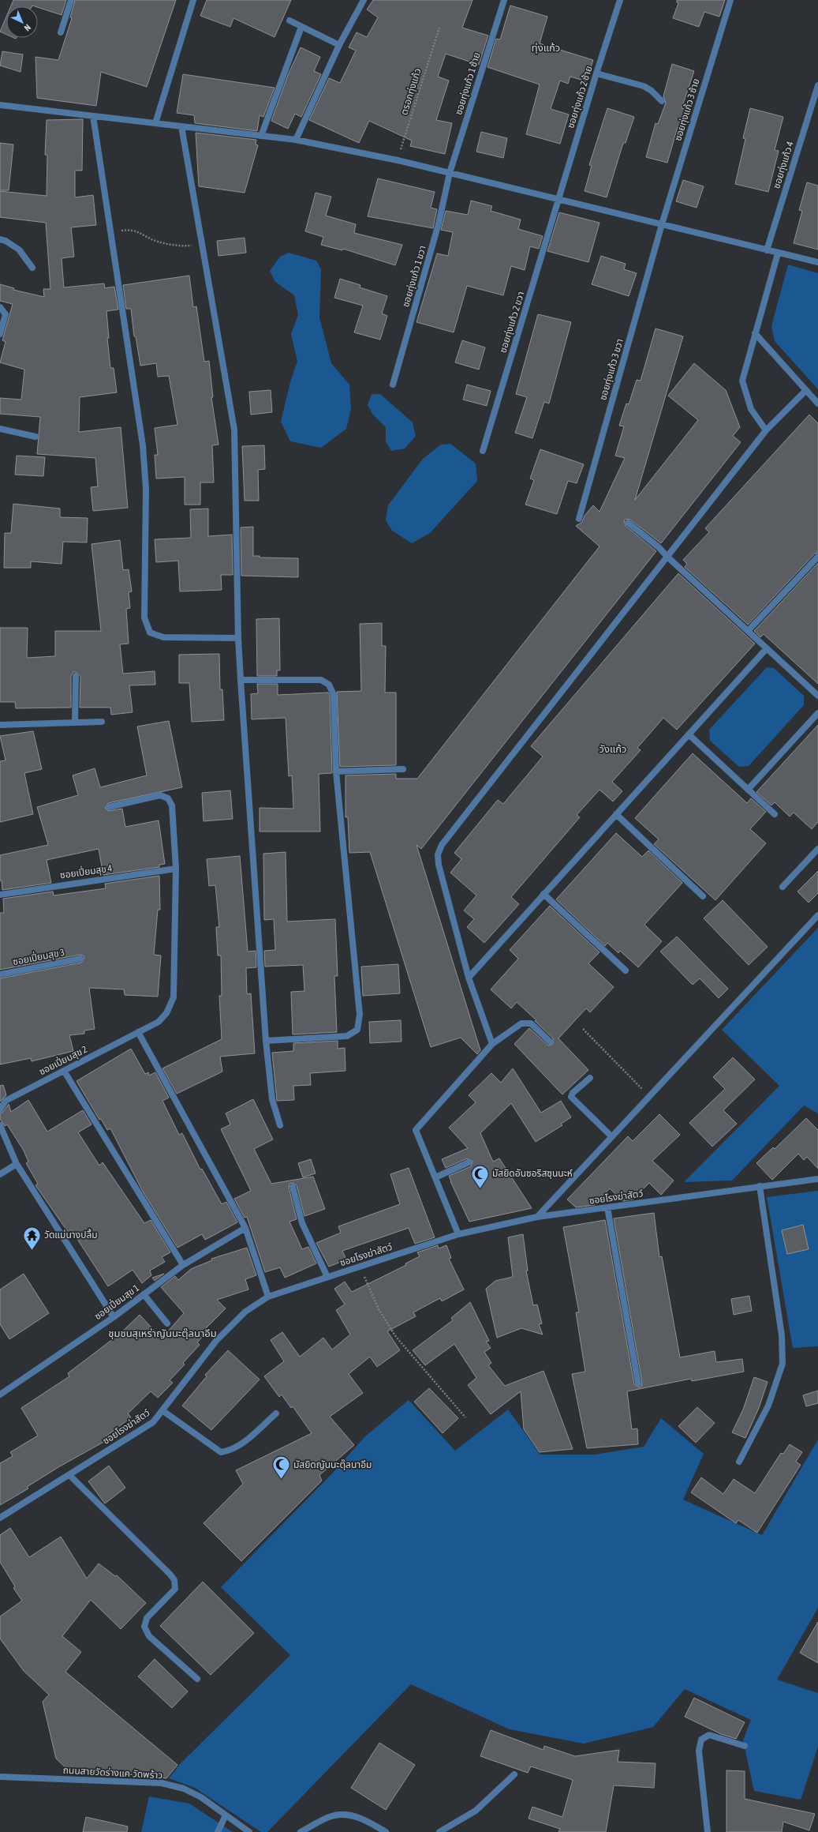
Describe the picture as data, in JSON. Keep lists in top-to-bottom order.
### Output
{
  "streets": {
    "street": [
      "ซอยทุ่งแก้ว 1 ซ้าย",
      "ซอยทุ่งแก้ว 2 ซ้าย",
      "ซอยทุ่งแก้ว 3 ซ้าย",
      "ซอยทุ่งแก้ว 4",
      "ซอยทุ่งแก้ว 1 ขวา",
      "ซอยทุ่งแก้ว 2 ขวา",
      "ซอยทุ่งแก้ว 3 ขวา",
      "ซอยเปี่ยมสุข 4",
      "ซอยเปี่ยมสุข 3",
      "ซอยเปี่ยมสุข 2",
      "ซอยโรงฆ่าสัตว์",
      "ซอยเปี่ยมสุข 1",
      "ถนนสายวัดร่างแค-วัดพร้าว"
    ],
    "path": ["ตรอกทุ่งแก้ว"]
  },
  "crossings": [
    ["ซอยทุ่งแก้ว 1 ซ้าย", "ซอยทุ่งแก้ว 1 ขวา"],
    ["ซอยทุ่งแก้ว 2 ซ้าย", "ซอยทุ่งแก้ว 2 ขวา"],
    ["ซอยทุ่งแก้ว 3 ซ้าย", "ซอยทุ่งแก้ว 3 ขวา"],
    ["ซอยเปี่ยมสุข 4", "ซอยเปี่ยมสุข 2"]
  ],
  "districts": ["ทุ่งแก้ว", "วังแก้ว", "ชุมชนสุเหร่าญันนะตุ๊ลนาอีม"],
  "places": {
    "mosque": ["มัสยิดอันซอริสซุนนะห์", "มัสยิดญันนะตุ๊ลนาอีม"],
    "temple": ["วัดแม่นางปลื้ม"]
  },
  "north": "bottom right"
}
